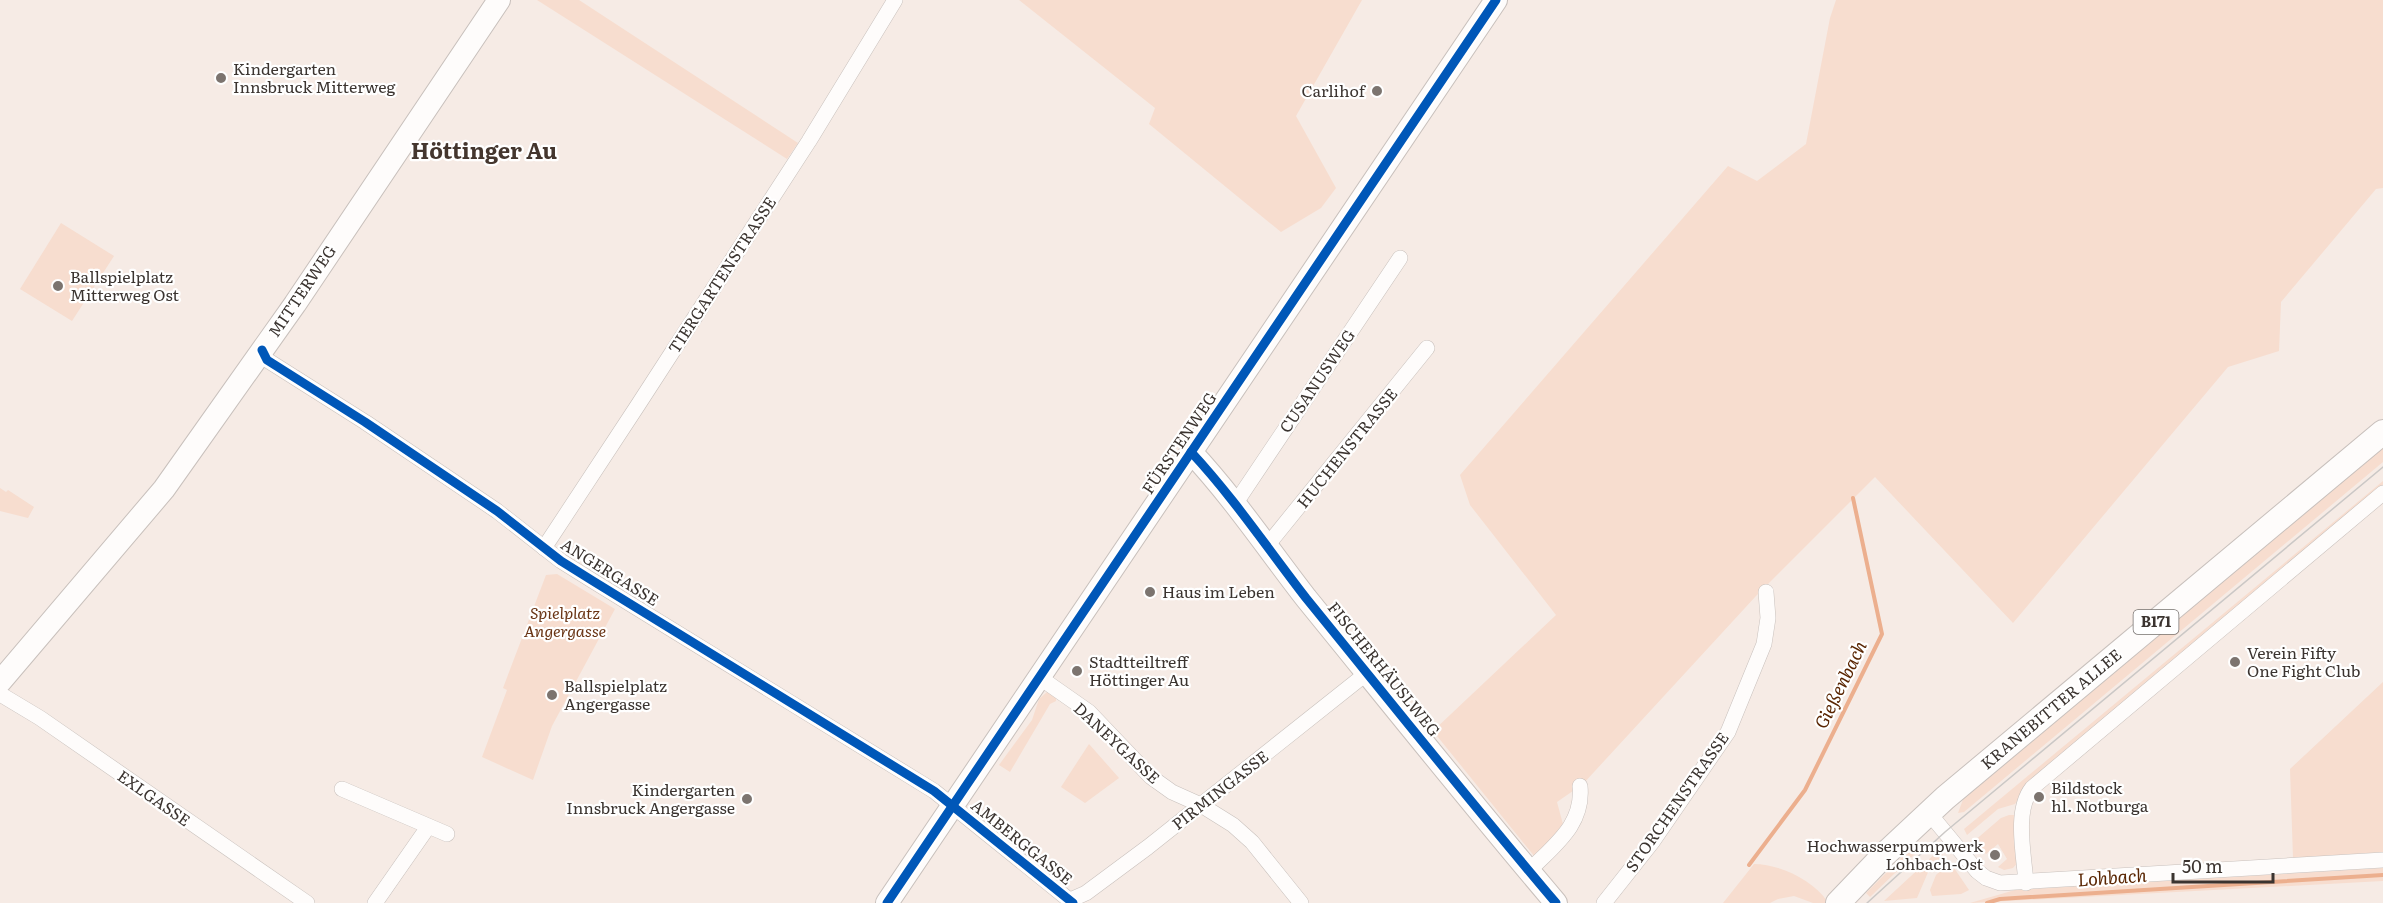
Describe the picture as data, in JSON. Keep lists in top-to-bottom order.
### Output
{
  "streets": {
    "main road": ["B171", "KRANEBITTER ALLEE"],
    "street": [
      "TIERGARTENSTRASSE",
      "MITTERWEG",
      "CUSANUSWEG",
      "FÜRSTENWEG",
      "HUCHENSTRASSE",
      "ANGERGASSE",
      "FISCHERHÄUSLWEG",
      "DANEYGASSE",
      "PIRMINGASSE",
      "EXLGASSE",
      "STORCHENSTRASSE",
      "AMBERGGASSE"
    ]
  },
  "crossings": [
    ["TIERGARTENSTRASSE", "ANGERGASSE"],
    ["MITTERWEG", "ANGERGASSE"],
    ["CUSANUSWEG", "FISCHERHÄUSLWEG"],
    ["FÜRSTENWEG", "ANGERGASSE"],
    ["FÜRSTENWEG", "FISCHERHÄUSLWEG"],
    ["FÜRSTENWEG", "DANEYGASSE"],
    ["FÜRSTENWEG", "AMBERGGASSE"],
    ["HUCHENSTRASSE", "FISCHERHÄUSLWEG"],
    ["ANGERGASSE", "AMBERGGASSE"],
    ["FISCHERHÄUSLWEG", "PIRMINGASSE"],
    ["DANEYGASSE", "PIRMINGASSE"],
    ["PIRMINGASSE", "AMBERGGASSE"]
  ],
  "districts": ["Höttinger Au"],
  "water": ["Gießenbach", "Lohbach"],
  "parks": ["Spielplatz Angergasse"],
  "places": [
    "Kindergarten Innsbruck Mitterweg",
    "Carlihof",
    "Ballspielplatz Mitterweg Ost",
    "Haus im Leben",
    "Verein Fifty One Fight Club",
    "Stadtteiltreff Höttinger Au",
    "Ballspielplatz Angergasse",
    "Bildstock hl. Notburga",
    "Kindergarten Innsbruck Angergasse",
    "Hochwasserpumpwerk Lohbach-Ost"
  ],
  "scale_bar": "50 m"
}
